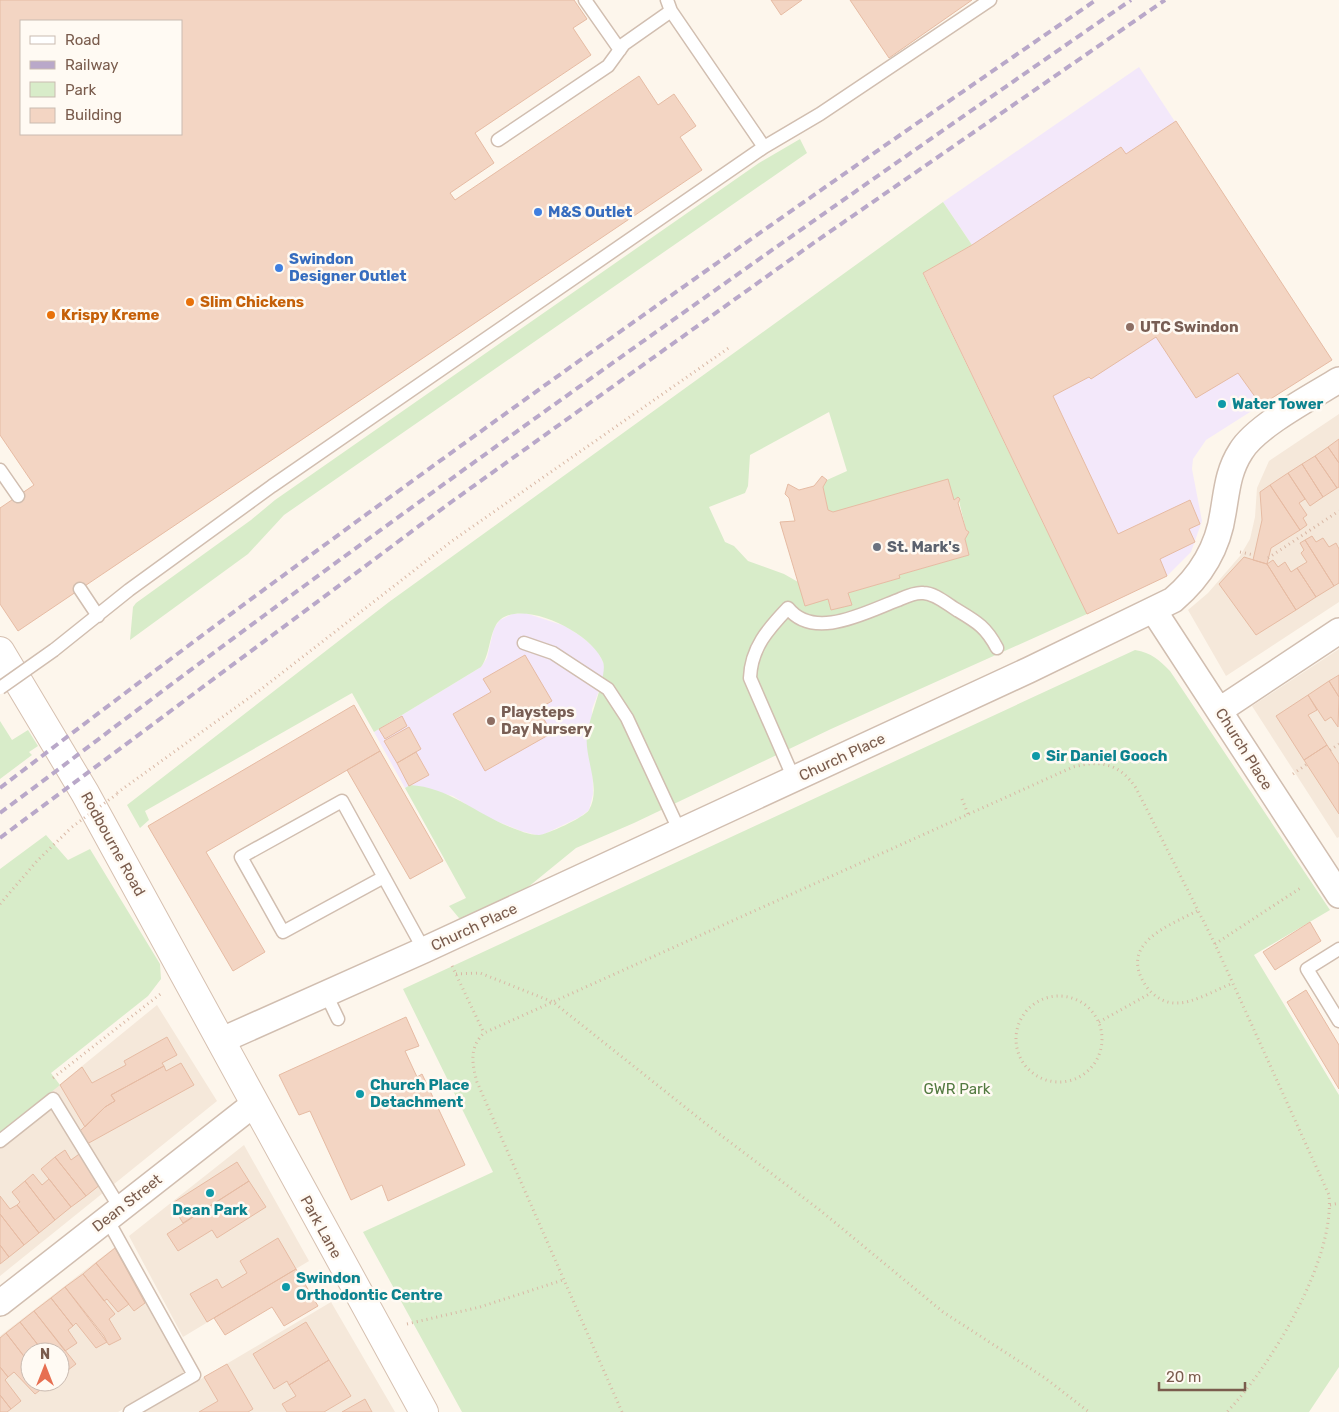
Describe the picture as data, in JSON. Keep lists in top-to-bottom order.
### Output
{
  "streets": {
    "main road": ["Rodbourne Road", "Park Lane"],
    "street": ["Church Place", "Dean Street"]
  },
  "crossings": [
    ["Church Place", "Rodbourne Road"],
    ["Church Place", "Park Lane"],
    ["Rodbourne Road", "Park Lane"],
    ["Dean Street", "Park Lane"]
  ],
  "parks": ["GWR Park"],
  "places": [
    "M&S Outlet",
    "Swindon Designer Outlet",
    "Slim Chickens",
    "Krispy Kreme",
    "UTC Swindon",
    "Water Tower",
    "St. Mark's",
    "Playsteps Day Nursery",
    "Sir Daniel Gooch",
    "Church Place Detachment",
    "Dean Park",
    "Swindon Orthodontic Centre"
  ],
  "legend": [
    "Road",
    "Railway",
    "Park",
    "Building"
  ],
  "scale_bar": "20 m",
  "north": "top"
}
